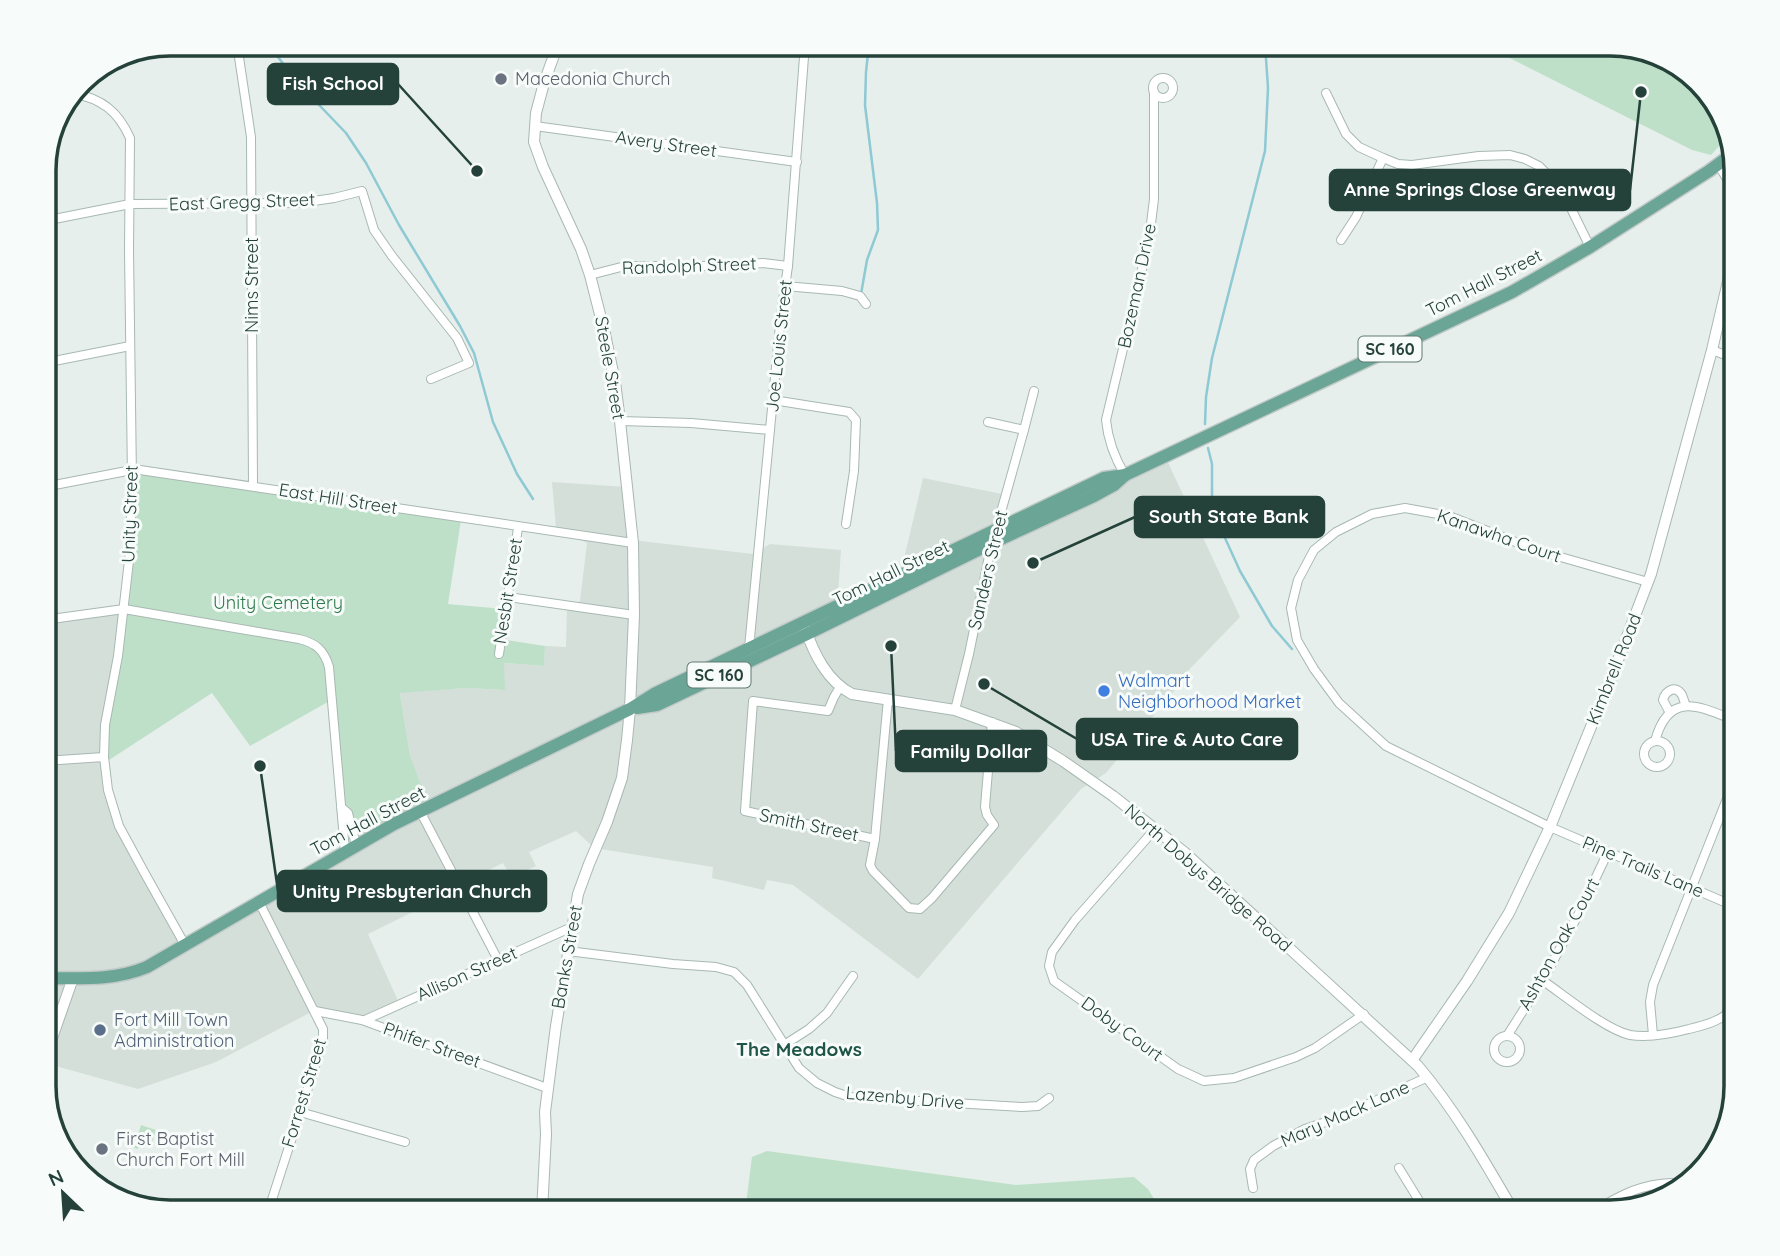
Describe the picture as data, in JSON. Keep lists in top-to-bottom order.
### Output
{
  "streets": {
    "main road": ["Tom Hall Street", "SC 160"],
    "street": [
      "Avery Street",
      "East Gregg Street",
      "Randolph Street",
      "Nims Street",
      "Bozeman Drive",
      "Joe Louis Street",
      "Steele Street",
      "East Hill Street",
      "Unity Street",
      "Kanawha Court",
      "Sanders Street",
      "Nesbit Street",
      "Kimbrell Road",
      "Smith Street",
      "Pine Trails Lane",
      "North Dobys Bridge Road",
      "Ashton Oak Court",
      "Banks Street",
      "Allison Street",
      "Doby Court",
      "Phifer Street",
      "Forrest Street",
      "Lazenby Drive",
      "Mary Mack Lane"
    ]
  },
  "crossings": [
    ["Avery Street", "Joe Louis Street"],
    ["Avery Street", "Steele Street"],
    ["East Gregg Street", "Nims Street"],
    ["East Gregg Street", "Unity Street"],
    ["Randolph Street", "Joe Louis Street"],
    ["Randolph Street", "Steele Street"],
    ["Tom Hall Street", "Bozeman Drive"],
    ["Tom Hall Street", "Joe Louis Street"],
    ["Tom Hall Street", "Steele Street"],
    ["Tom Hall Street", "Unity Street"],
    ["Tom Hall Street", "Sanders Street"],
    ["Tom Hall Street", "Banks Street"],
    ["Tom Hall Street", "Forrest Street"],
    ["Nims Street", "East Hill Street"],
    ["Steele Street", "East Hill Street"],
    ["Steele Street", "Banks Street"],
    ["East Hill Street", "Unity Street"],
    ["East Hill Street", "Nesbit Street"],
    ["Kanawha Court", "Kimbrell Road"],
    ["Kanawha Court", "Pine Trails Lane"],
    ["Sanders Street", "North Dobys Bridge Road"],
    ["Kimbrell Road", "Pine Trails Lane"],
    ["Kimbrell Road", "North Dobys Bridge Road"],
    ["Smith Street", "North Dobys Bridge Road"],
    ["Pine Trails Lane", "Ashton Oak Court"],
    ["North Dobys Bridge Road", "Doby Court"],
    ["North Dobys Bridge Road", "Mary Mack Lane"],
    ["Banks Street", "Allison Street"],
    ["Banks Street", "Phifer Street"],
    ["Banks Street", "Lazenby Drive"],
    ["Allison Street", "Phifer Street"],
    ["Phifer Street", "Forrest Street"]
  ],
  "districts": ["The Meadows"],
  "parks": ["Unity Cemetery"],
  "places": [
    "Macedonia Church",
    "Anne Springs Close Greenway",
    "Fish School",
    "South State Bank",
    "Family Dollar",
    "USA Tire & Auto Care",
    "Walmart Neighborhood Market",
    "Unity Presbyterian Church",
    "Fort Mill Town Administration",
    "First Baptist Church Fort Mill"
  ],
  "north": "top left"
}
